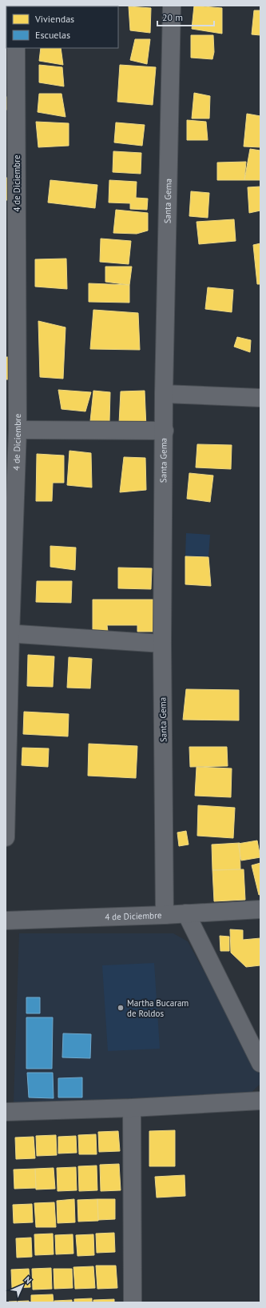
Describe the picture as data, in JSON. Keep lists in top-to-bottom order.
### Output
{
  "streets": {
    "street": ["4 de Diciembre", "Santa Gema"]
  },
  "crossings": [
    ["4 de Diciembre", "Santa Gema"]
  ],
  "places": ["Martha Bucaram de Roldos"],
  "legend": ["Viviendas", "Escuelas"],
  "scale_bar": "20 m",
  "north": "top right"
}
